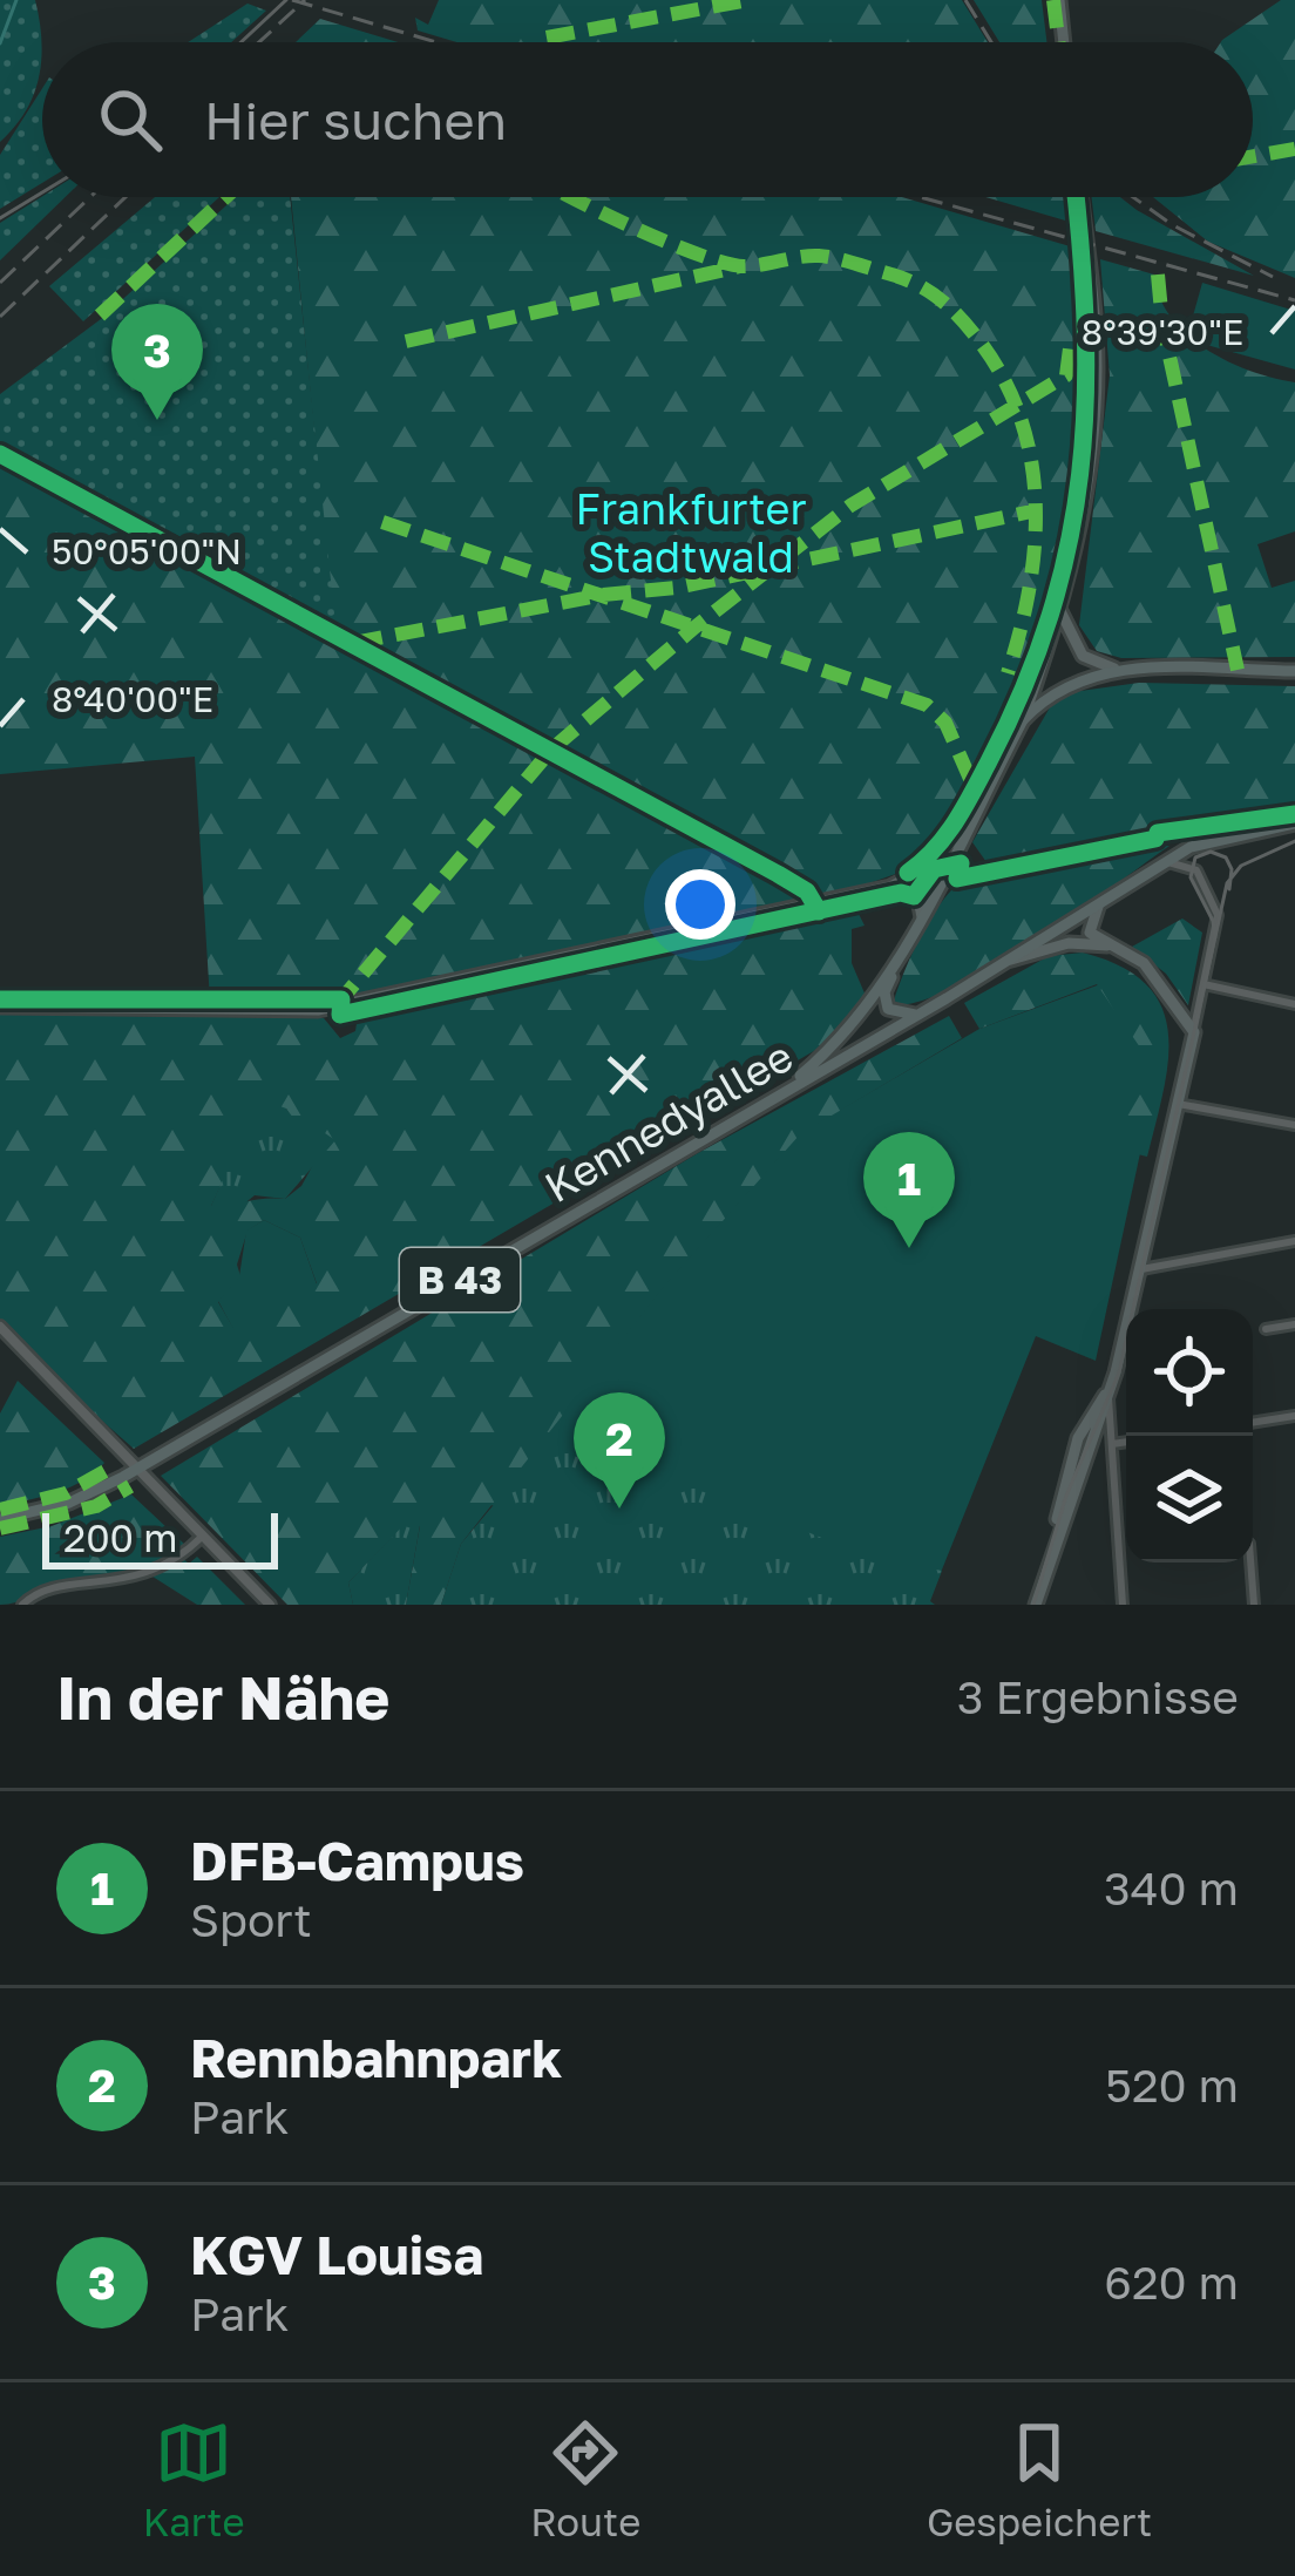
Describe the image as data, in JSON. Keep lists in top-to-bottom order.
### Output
{
  "streets": {
    "main road": ["Kennedyallee", "B 43"]
  },
  "crossings": [
    ["Kennedyallee", "B 43"]
  ],
  "parks": ["Frankfurter Stadtwald"],
  "scale_bar": "200 m",
  "page": {
    "search": "Hier suchen",
    "pins": ["3", "1", "2"],
    "scale": "200 m",
    "heading": ["In der Nähe", "3 Ergebnisse"],
    "list": [
      {
        "mark": "1",
        "name": "DFB-Campus",
        "note": "Sport",
        "value": "340 m"
      },
      {
        "mark": "2",
        "name": "Rennbahnpark",
        "note": "Park",
        "value": "520 m"
      },
      {
        "mark": "3",
        "name": "KGV Louisa",
        "note": "Park",
        "value": "620 m"
      }
    ],
    "nav": ["Karte", "Route", "Gespeichert"]
  },
  "coordinates": ["8°39'30\"E", "50°05'00\"N", "8°40'00\"E"]
}
